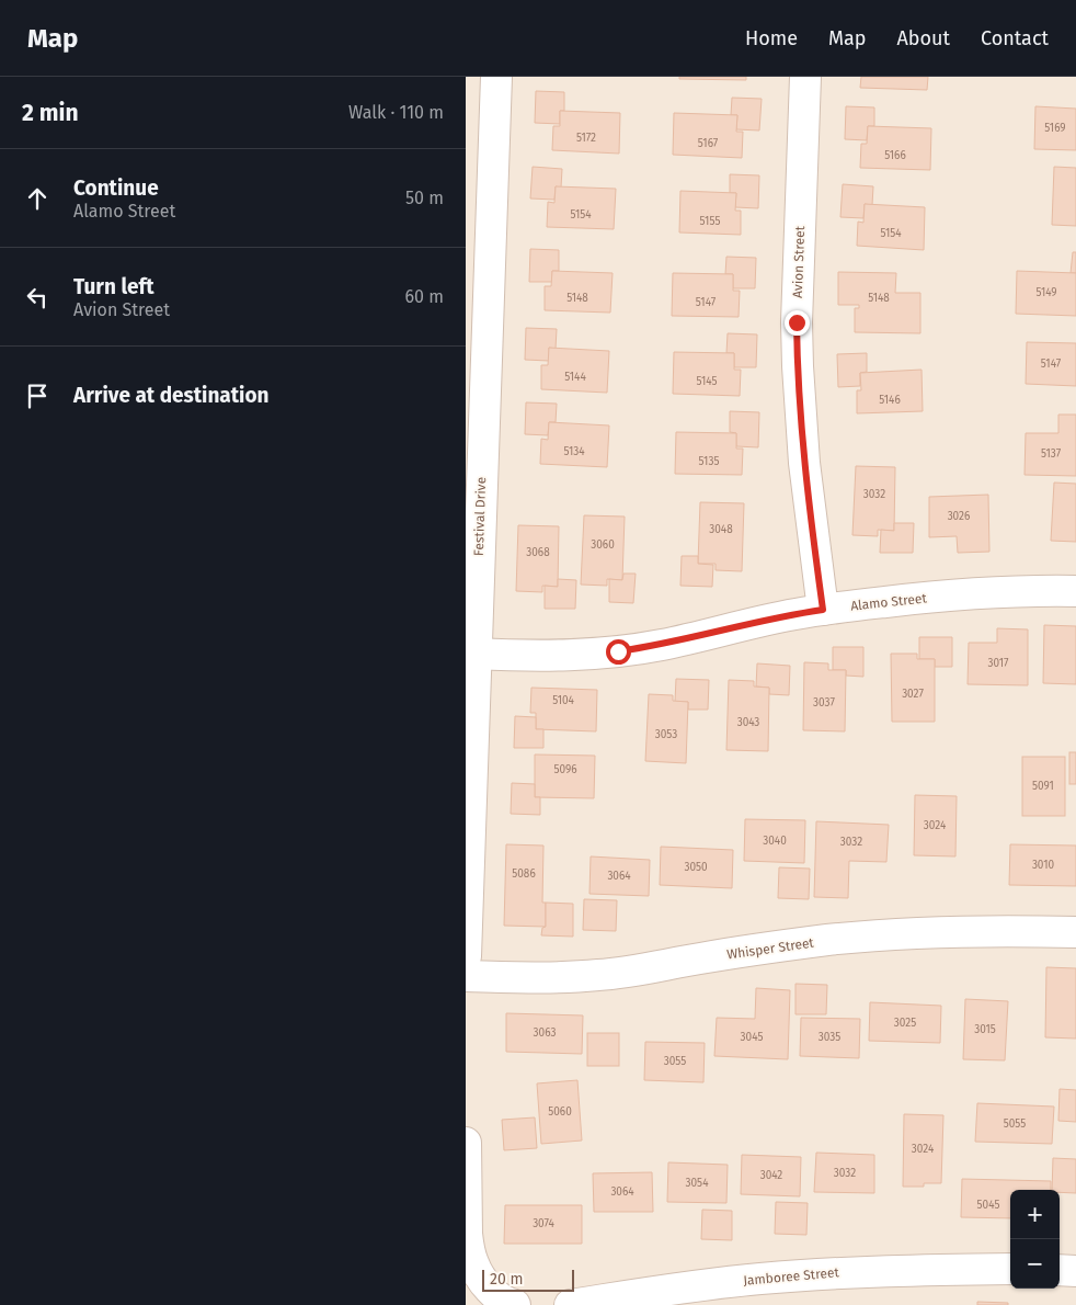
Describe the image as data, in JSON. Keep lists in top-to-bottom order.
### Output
{
  "streets": {
    "street": [
      "Avion Street",
      "Festival Drive",
      "Alamo Street",
      "Whisper Street",
      "Jamboree Street"
    ]
  },
  "crossings": [
    ["Avion Street", "Alamo Street"],
    ["Festival Drive", "Alamo Street"]
  ],
  "house_numbers": [
    "5169",
    "5172",
    "5167",
    "5166",
    "5154",
    "5155",
    "5154",
    "5149",
    "5148",
    "5148",
    "5147",
    "5147",
    "5144",
    "5145",
    "5146",
    "5134",
    "5137",
    "5135",
    "3032",
    "3026",
    "3048",
    "3060",
    "3068",
    "3017",
    "3027",
    "5104",
    "3037",
    "3043",
    "3053",
    "5096",
    "5091",
    "3024",
    "3040",
    "3032",
    "3010",
    "3050",
    "5086",
    "3064",
    "3025",
    "3015",
    "3063",
    "3045",
    "3035",
    "3055",
    "5060",
    "5055",
    "3024",
    "3032",
    "3042",
    "3054",
    "3064",
    "5045",
    "3074"
  ],
  "scale_bar": "20 m",
  "page": {
    "header": "Map",
    "nav": [
      "Home",
      "Map",
      "About",
      "Contact"
    ],
    "heading": ["2 min", "Walk · 110 m"],
    "list": [
      ["Continue", "Alamo Street", "50 m"],
      ["Turn left", "Avion Street", "60 m"],
      "Arrive at destination"
    ],
    "map_buttons": ["+", "−"],
    "scale": "20 m"
  }
}
